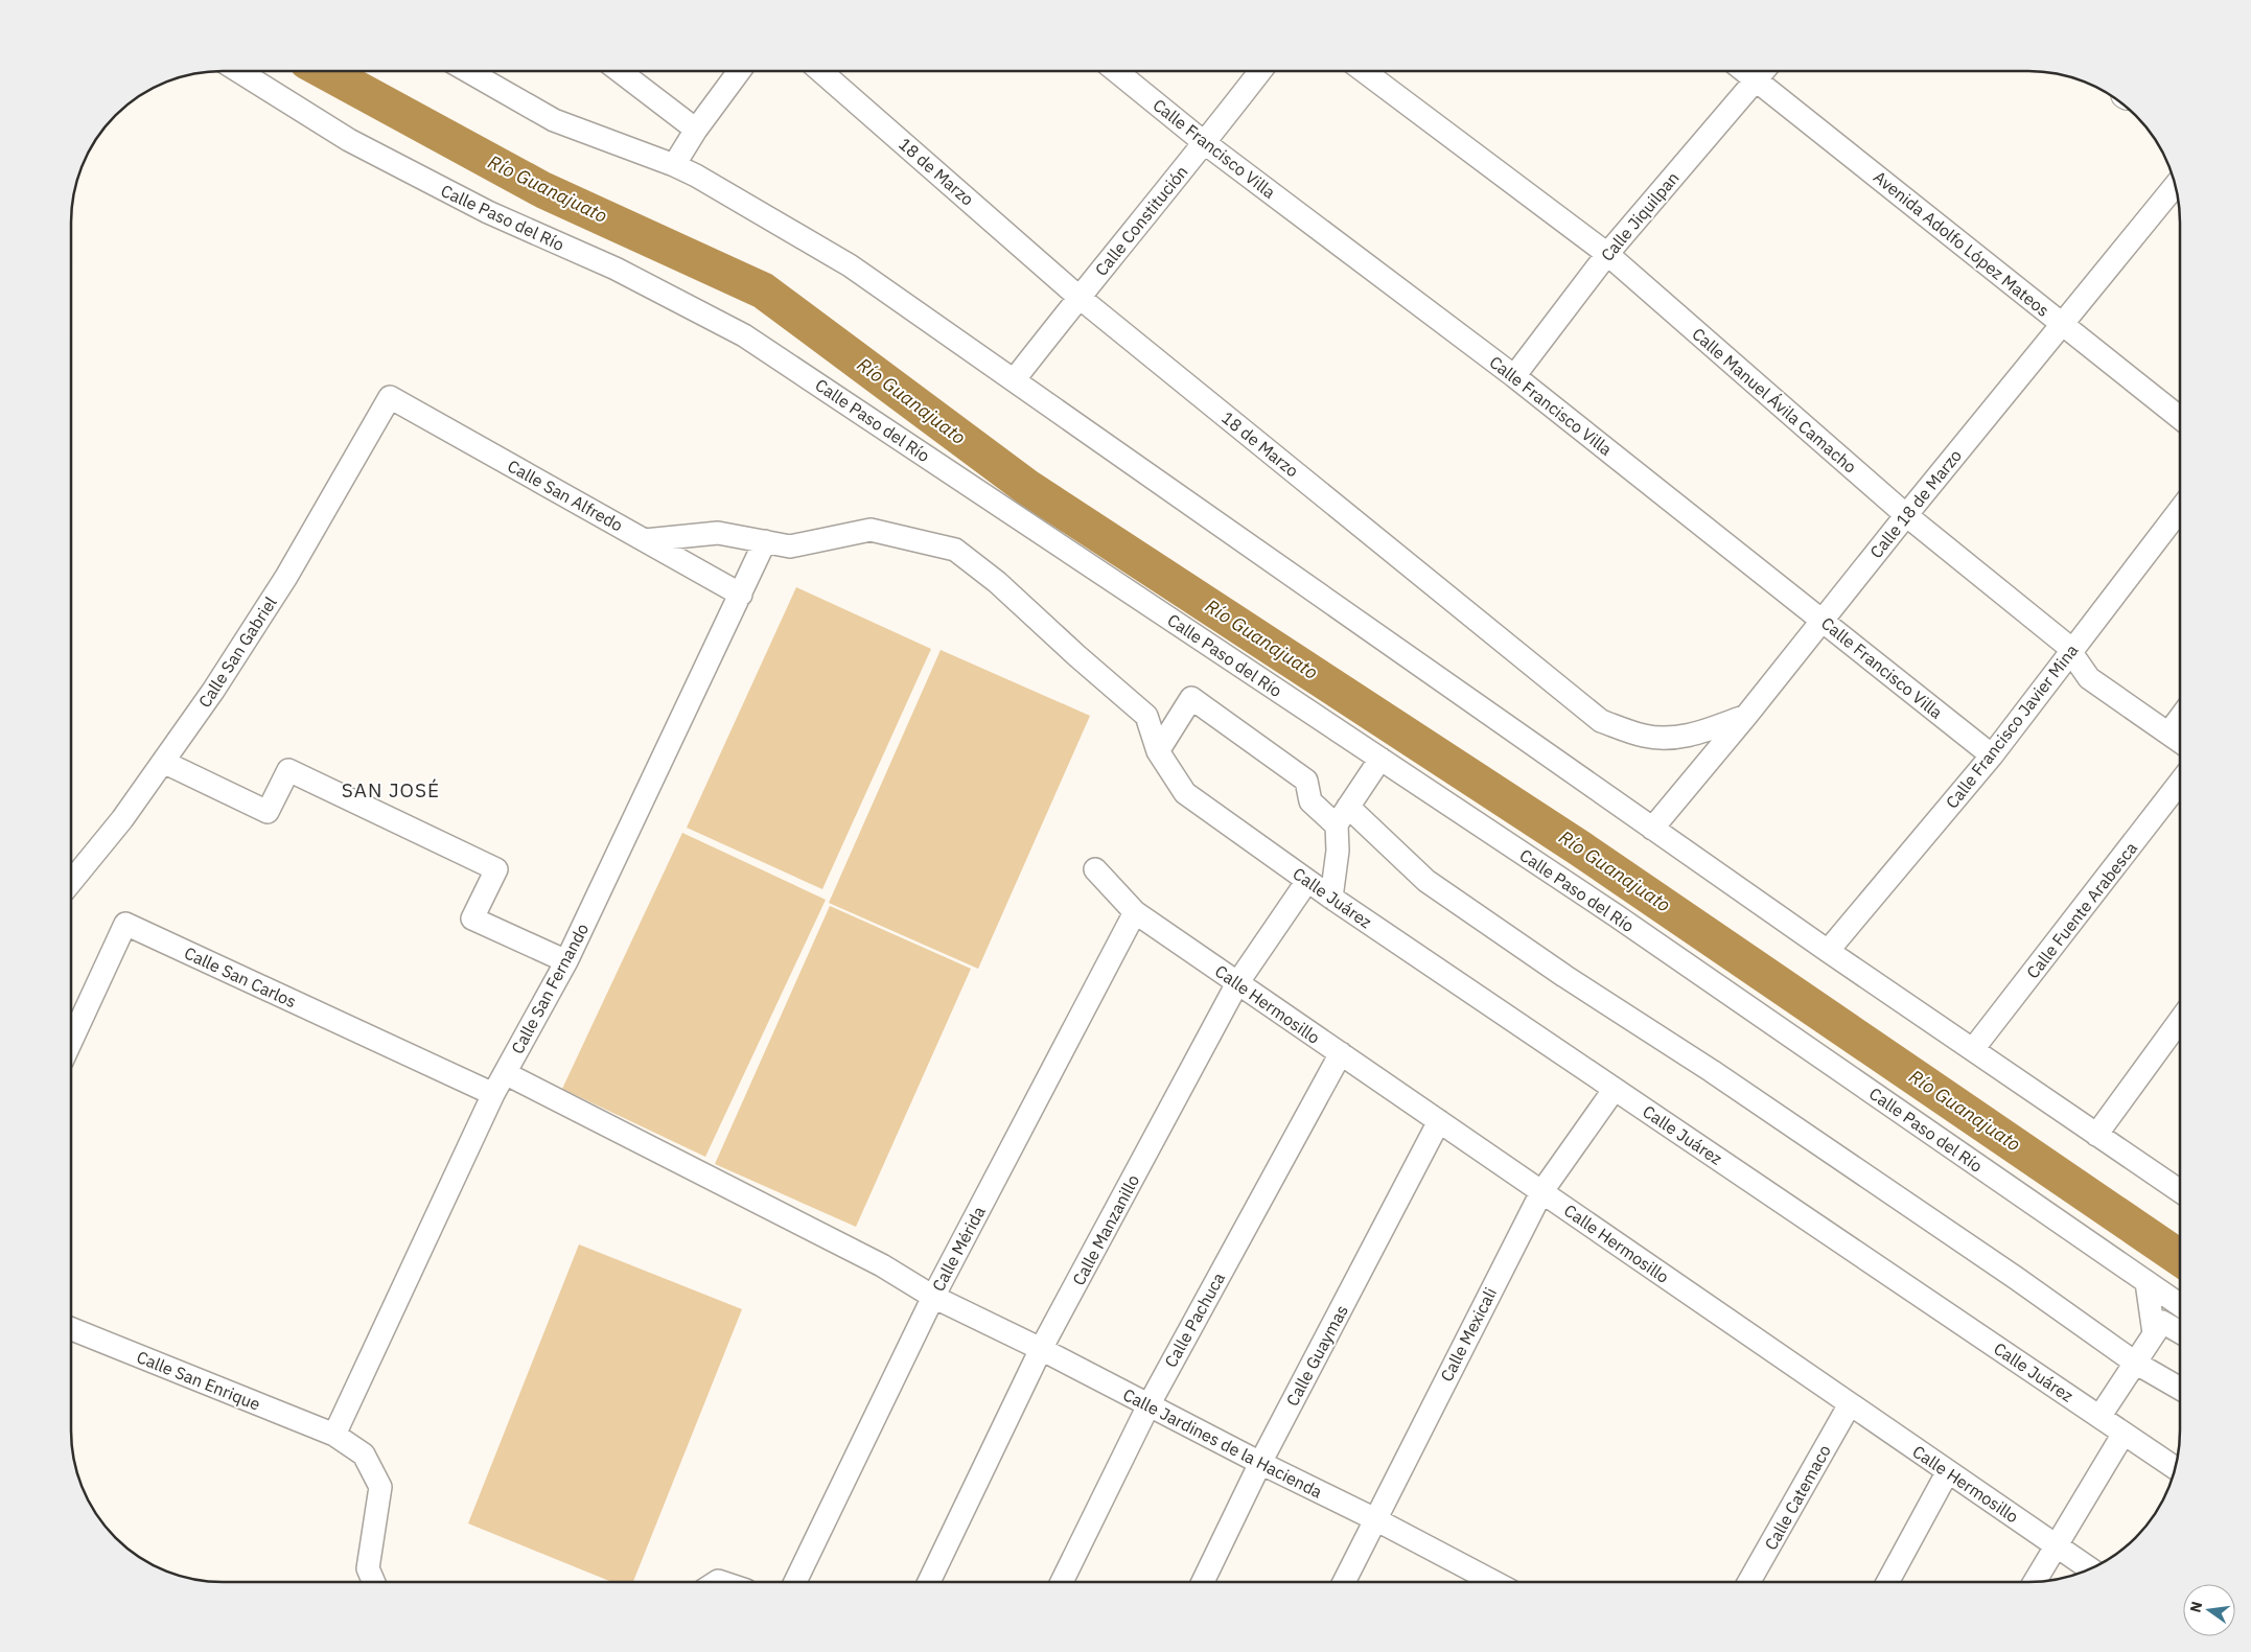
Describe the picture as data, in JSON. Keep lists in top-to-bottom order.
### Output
{
  "streets": {
    "street": [
      "Calle Francisco Villa",
      "18 de Marzo",
      "Calle Jiquilpan",
      "Calle Paso del Río",
      "Calle Constitución",
      "Avenida Adolfo López Mateos",
      "Calle Manuel Ávila Camacho",
      "Calle San Alfredo",
      "Calle 18 de Marzo",
      "Calle San Gabriel",
      "Calle Francisco Javier Mina",
      "Calle Juárez",
      "Calle Fuente Arabesca",
      "Calle San Carlos",
      "Calle San Fernando",
      "Calle Hermosillo",
      "Calle Manzanillo",
      "Calle Mérida",
      "Calle Pachuca",
      "Calle Mexicali",
      "Calle Guaymas",
      "Calle San Enrique",
      "Calle Jardines de la Hacienda",
      "Calle Catemaco"
    ]
  },
  "crossings": [
    ["Calle Francisco Villa", "Calle Jiquilpan"],
    ["Calle Francisco Villa", "Calle Constitución"],
    ["Calle Francisco Villa", "Calle 18 de Marzo"],
    ["Calle Francisco Villa", "Calle Francisco Javier Mina"],
    ["18 de Marzo", "Calle Constitución"],
    ["18 de Marzo", "Calle 18 de Marzo"],
    ["Calle Jiquilpan", "Avenida Adolfo López Mateos"],
    ["Calle Jiquilpan", "Calle Manuel Ávila Camacho"],
    ["Avenida Adolfo López Mateos", "Calle 18 de Marzo"],
    ["Calle Manuel Ávila Camacho", "Calle 18 de Marzo"],
    ["Calle Manuel Ávila Camacho", "Calle Francisco Javier Mina"],
    ["Calle San Alfredo", "Calle San Gabriel"],
    ["Calle San Alfredo", "Calle San Fernando"],
    ["Calle Juárez", "Calle Manzanillo"],
    ["Calle Juárez", "Calle Mexicali"],
    ["Calle San Carlos", "Calle San Fernando"],
    ["Calle San Fernando", "Calle San Enrique"],
    ["Calle San Fernando", "Calle Jardines de la Hacienda"],
    ["Calle Hermosillo", "Calle Manzanillo"],
    ["Calle Hermosillo", "Calle Mérida"],
    ["Calle Hermosillo", "Calle Pachuca"],
    ["Calle Hermosillo", "Calle Mexicali"],
    ["Calle Hermosillo", "Calle Guaymas"],
    ["Calle Hermosillo", "Calle Catemaco"],
    ["Calle Manzanillo", "Calle Jardines de la Hacienda"],
    ["Calle Mérida", "Calle Jardines de la Hacienda"],
    ["Calle Pachuca", "Calle Jardines de la Hacienda"],
    ["Calle Mexicali", "Calle Jardines de la Hacienda"],
    ["Calle Guaymas", "Calle Jardines de la Hacienda"]
  ],
  "districts": ["SAN JOSÉ"],
  "water": ["Río Guanajuato"],
  "north": "left"
}
